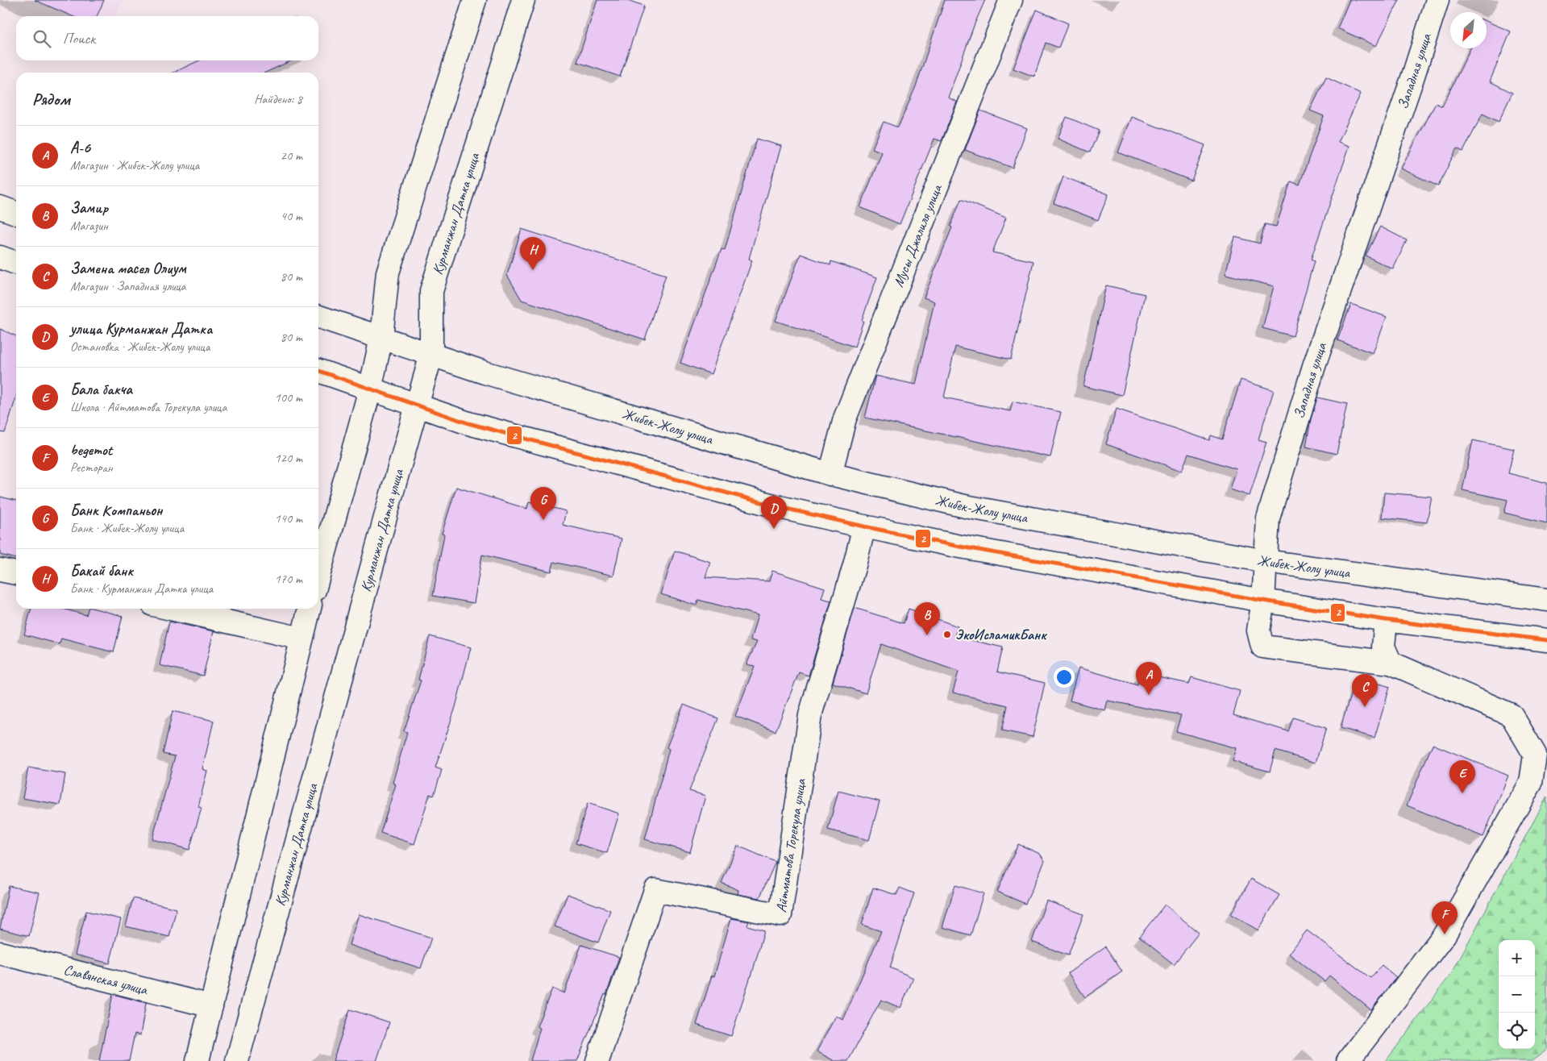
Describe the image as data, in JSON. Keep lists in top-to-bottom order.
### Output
{
  "streets": {
    "main road": [
      "Западная улица",
      "Курманжан Датка улица",
      "Мусы Джалиля улица",
      "Жибек-Жолу улица",
      "Айтматова Торекула улица",
      "Славянская улица"
    ]
  },
  "crossings": [
    ["Западная улица", "Жибек-Жолу улица"],
    ["Курманжан Датка улица", "Жибек-Жолу улица"],
    ["Мусы Джалиля улица", "Жибек-Жолу улица"]
  ],
  "places": ["ЭкоИсламикБанк"],
  "lines": ["transit line 2"],
  "north": "bottom left",
  "page": {
    "search": "Поиск",
    "heading": ["Рядом", "Найдено: 8"],
    "list": [
      {
        "mark": "A",
        "name": "А-6",
        "note": "Магазин · Жибек-Жолу улица",
        "value": "20 m"
      },
      {
        "mark": "B",
        "name": "Замир",
        "note": "Магазин",
        "value": "40 m"
      },
      {
        "mark": "C",
        "name": "Замена масел Олиум",
        "note": "Магазин · Западная улица",
        "value": "80 m"
      },
      {
        "mark": "D",
        "name": "улица Курманжан Датка",
        "note": "Остановка · Жибек-Жолу улица",
        "value": "80 m"
      },
      {
        "mark": "E",
        "name": "Бала бакча",
        "note": "Школа · Айтматова Торекула улица",
        "value": "100 m"
      },
      {
        "mark": "F",
        "name": "begemot",
        "note": "Ресторан",
        "value": "120 m"
      },
      {
        "mark": "G",
        "name": "Банк Компаньон",
        "note": "Банк · Жибек-Жолу улица",
        "value": "140 m"
      },
      {
        "mark": "H",
        "name": "Бакай банк",
        "note": "Банк · Курманжан Датка улица",
        "value": "170 m"
      }
    ],
    "pins": [
      "H",
      "G",
      "D",
      "B",
      "A",
      "C",
      "E",
      "F"
    ],
    "map_buttons": ["+", "−"]
  }
}
